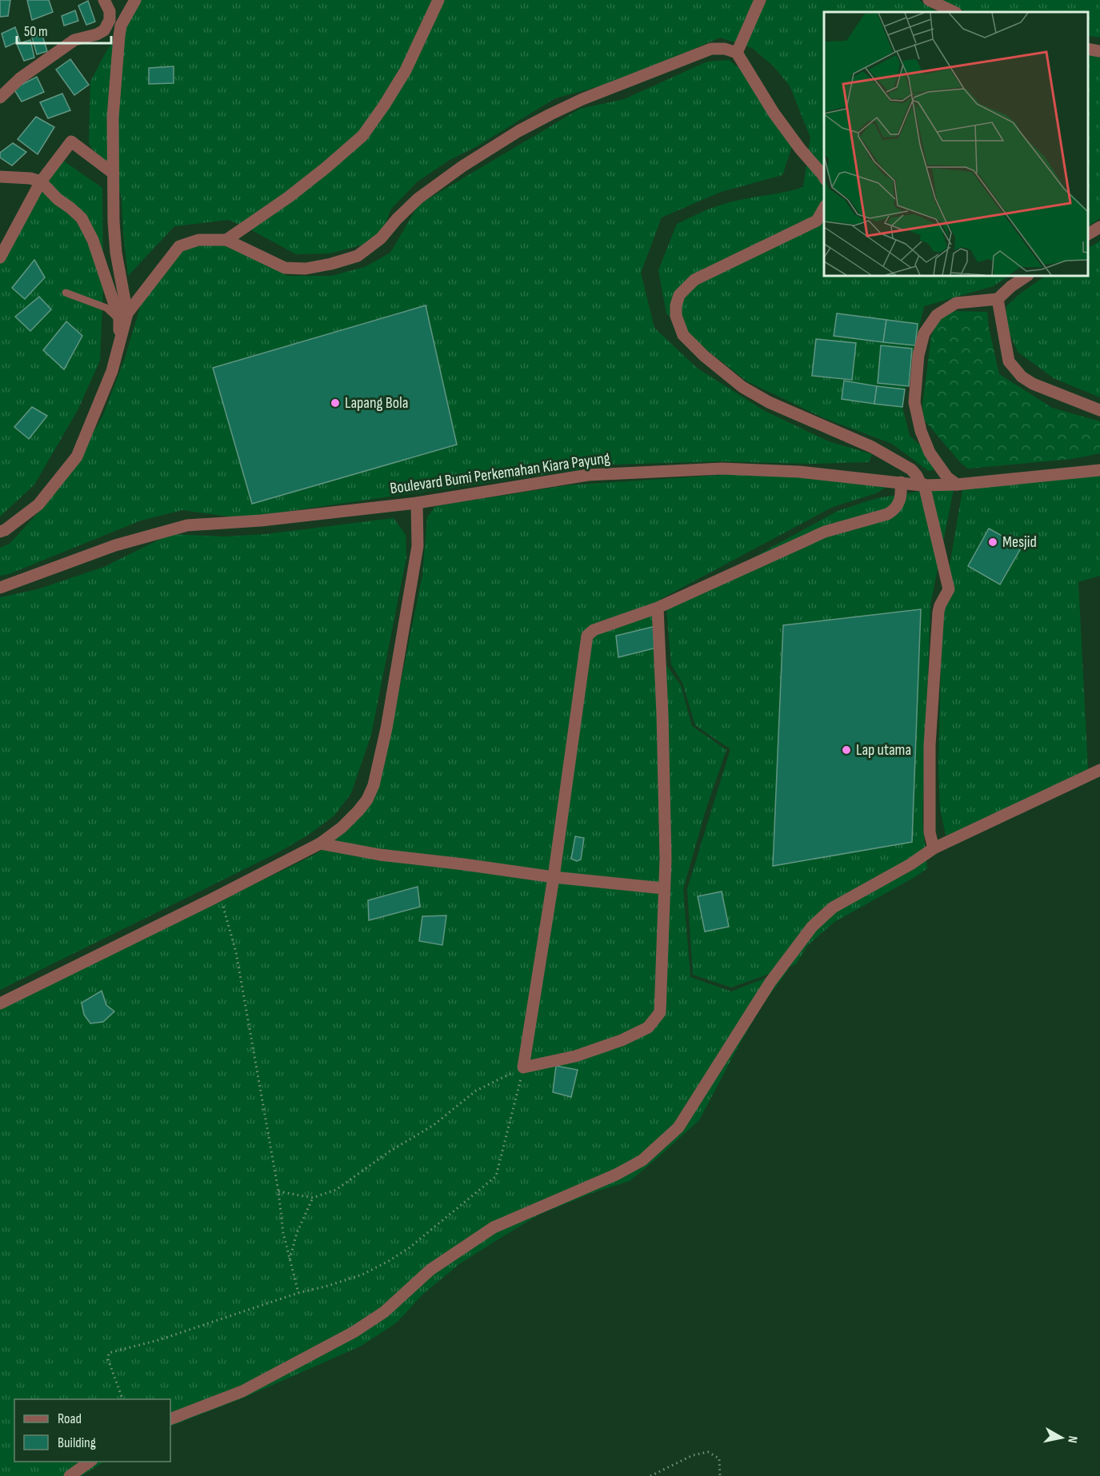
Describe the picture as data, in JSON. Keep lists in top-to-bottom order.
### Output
{
  "streets": {
    "street": ["Boulevard Bumi Perkemahan Kiara Payung"]
  },
  "places": ["Lapang Bola", "Mesjid", "Lap utama"],
  "legend": ["Road", "Building"],
  "scale_bar": "50 m",
  "north": "right"
}
